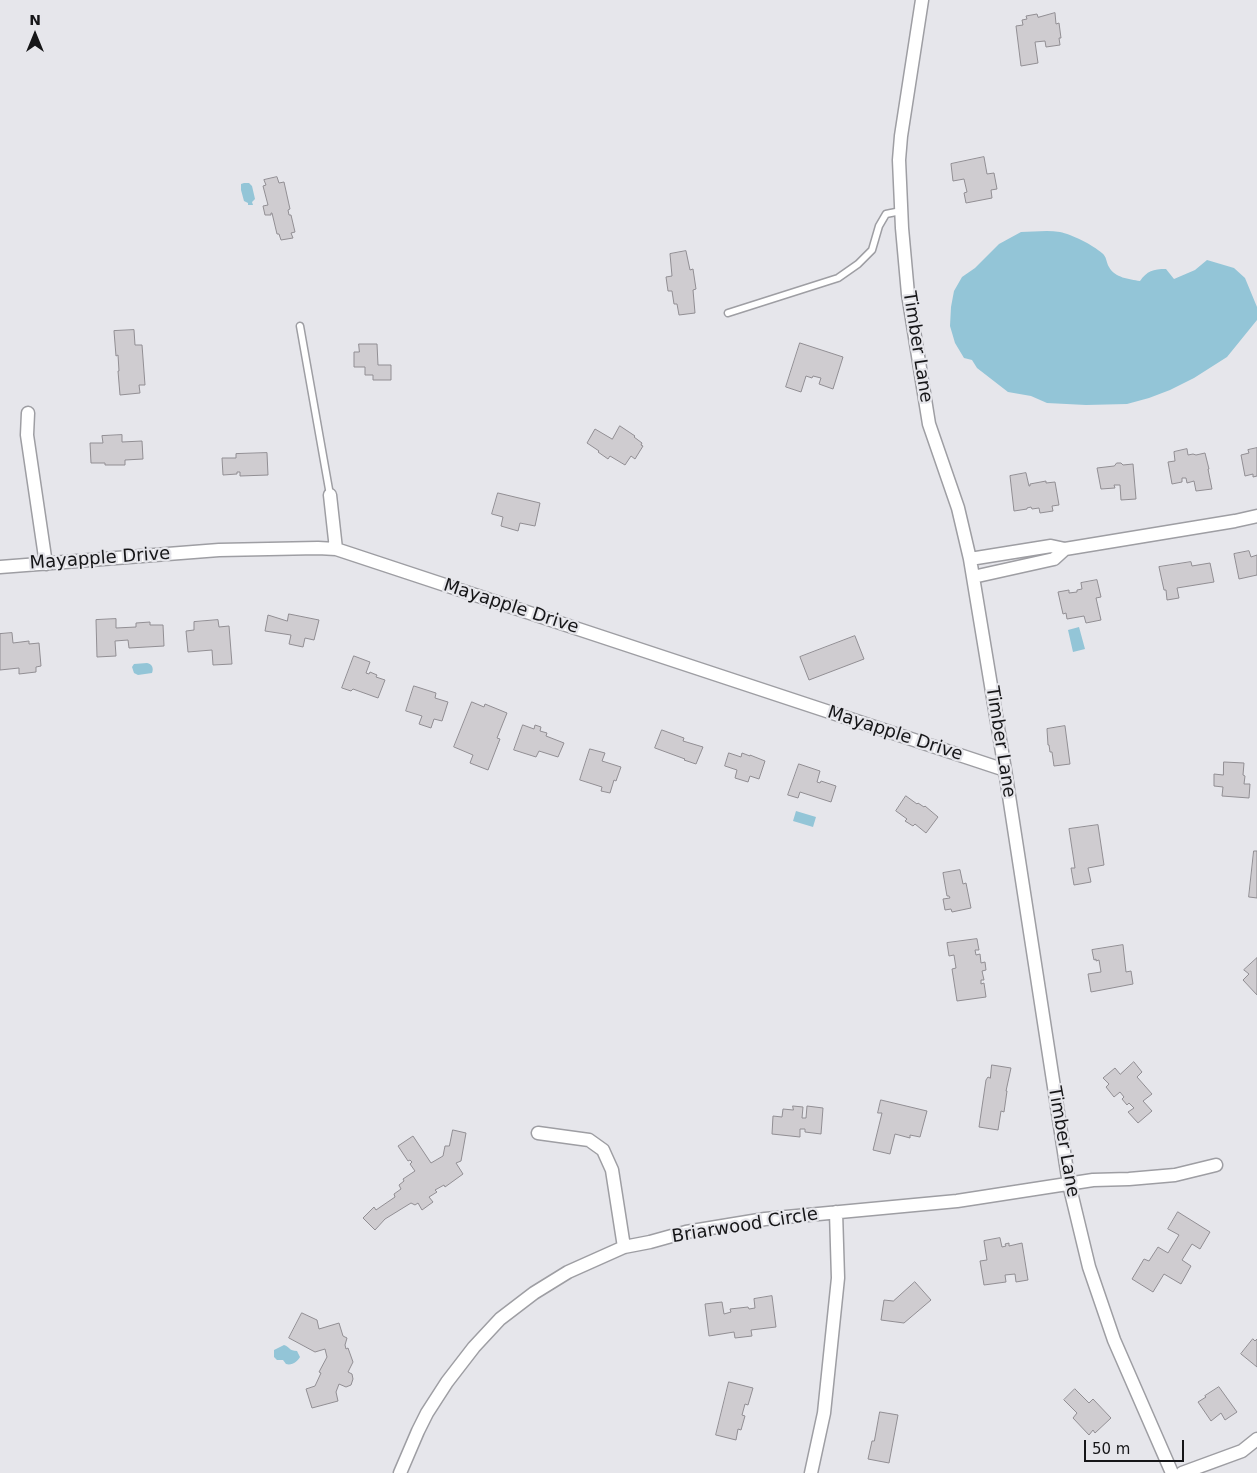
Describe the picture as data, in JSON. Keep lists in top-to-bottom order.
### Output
{
  "streets": {
    "street": ["Timber Lane", "Mayapple Drive", "Briarwood Circle"]
  },
  "crossings": [
    ["Timber Lane", "Mayapple Drive"],
    ["Timber Lane", "Briarwood Circle"]
  ],
  "scale_bar": "50 m",
  "north": "top"
}
